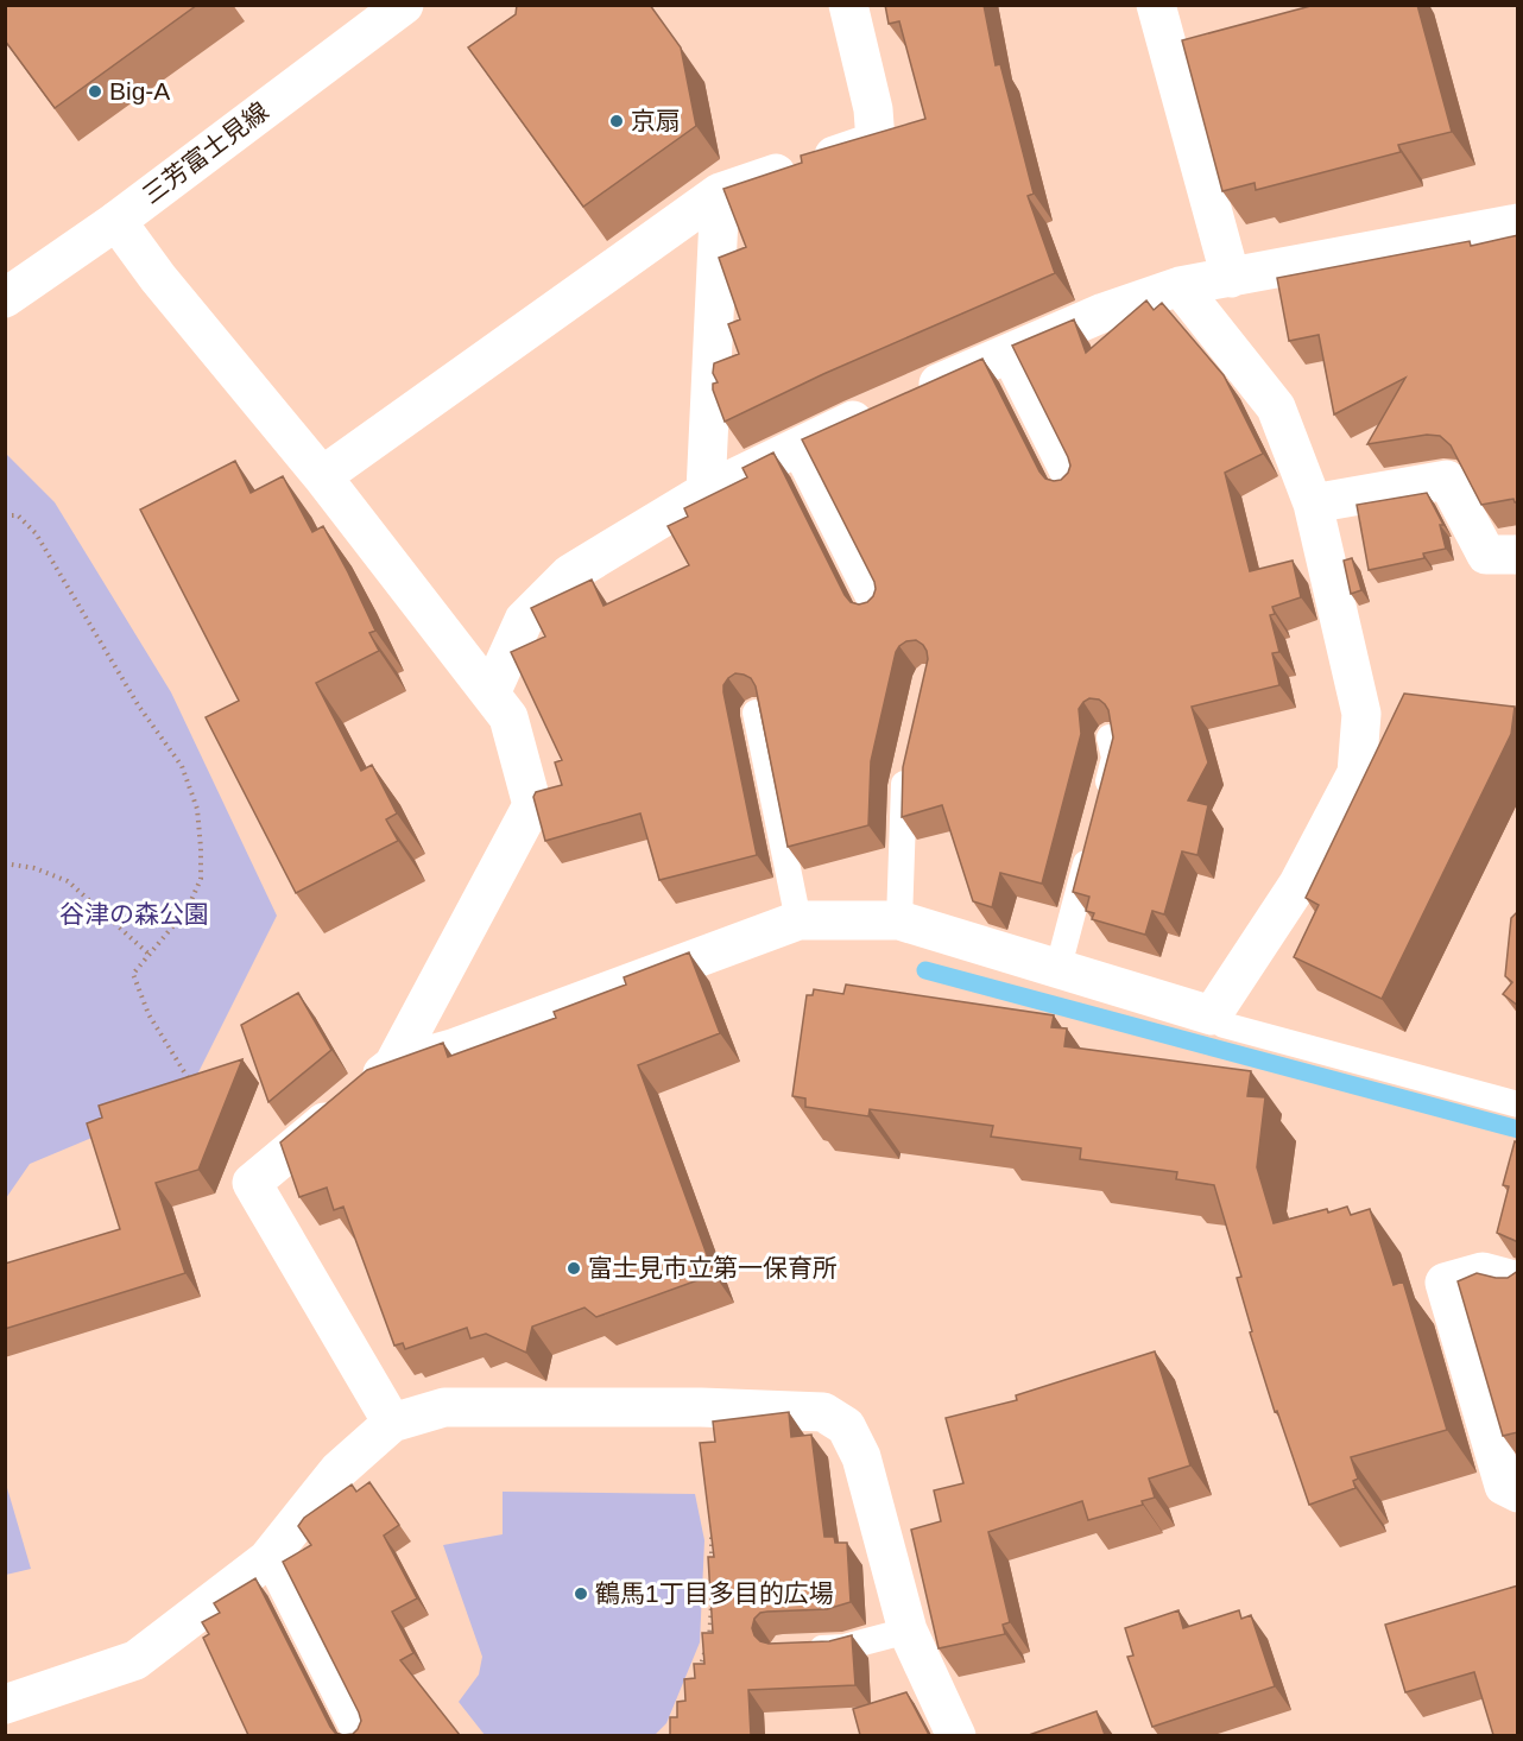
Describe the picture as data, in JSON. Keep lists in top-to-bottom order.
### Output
{
  "streets": {
    "street": ["三芳富士見線"]
  },
  "parks": ["谷津の森公園"],
  "places": [
    "Big-A",
    "京扇",
    "富士見市立第一保育所",
    "鶴馬1丁目多目的広場"
  ]
}
